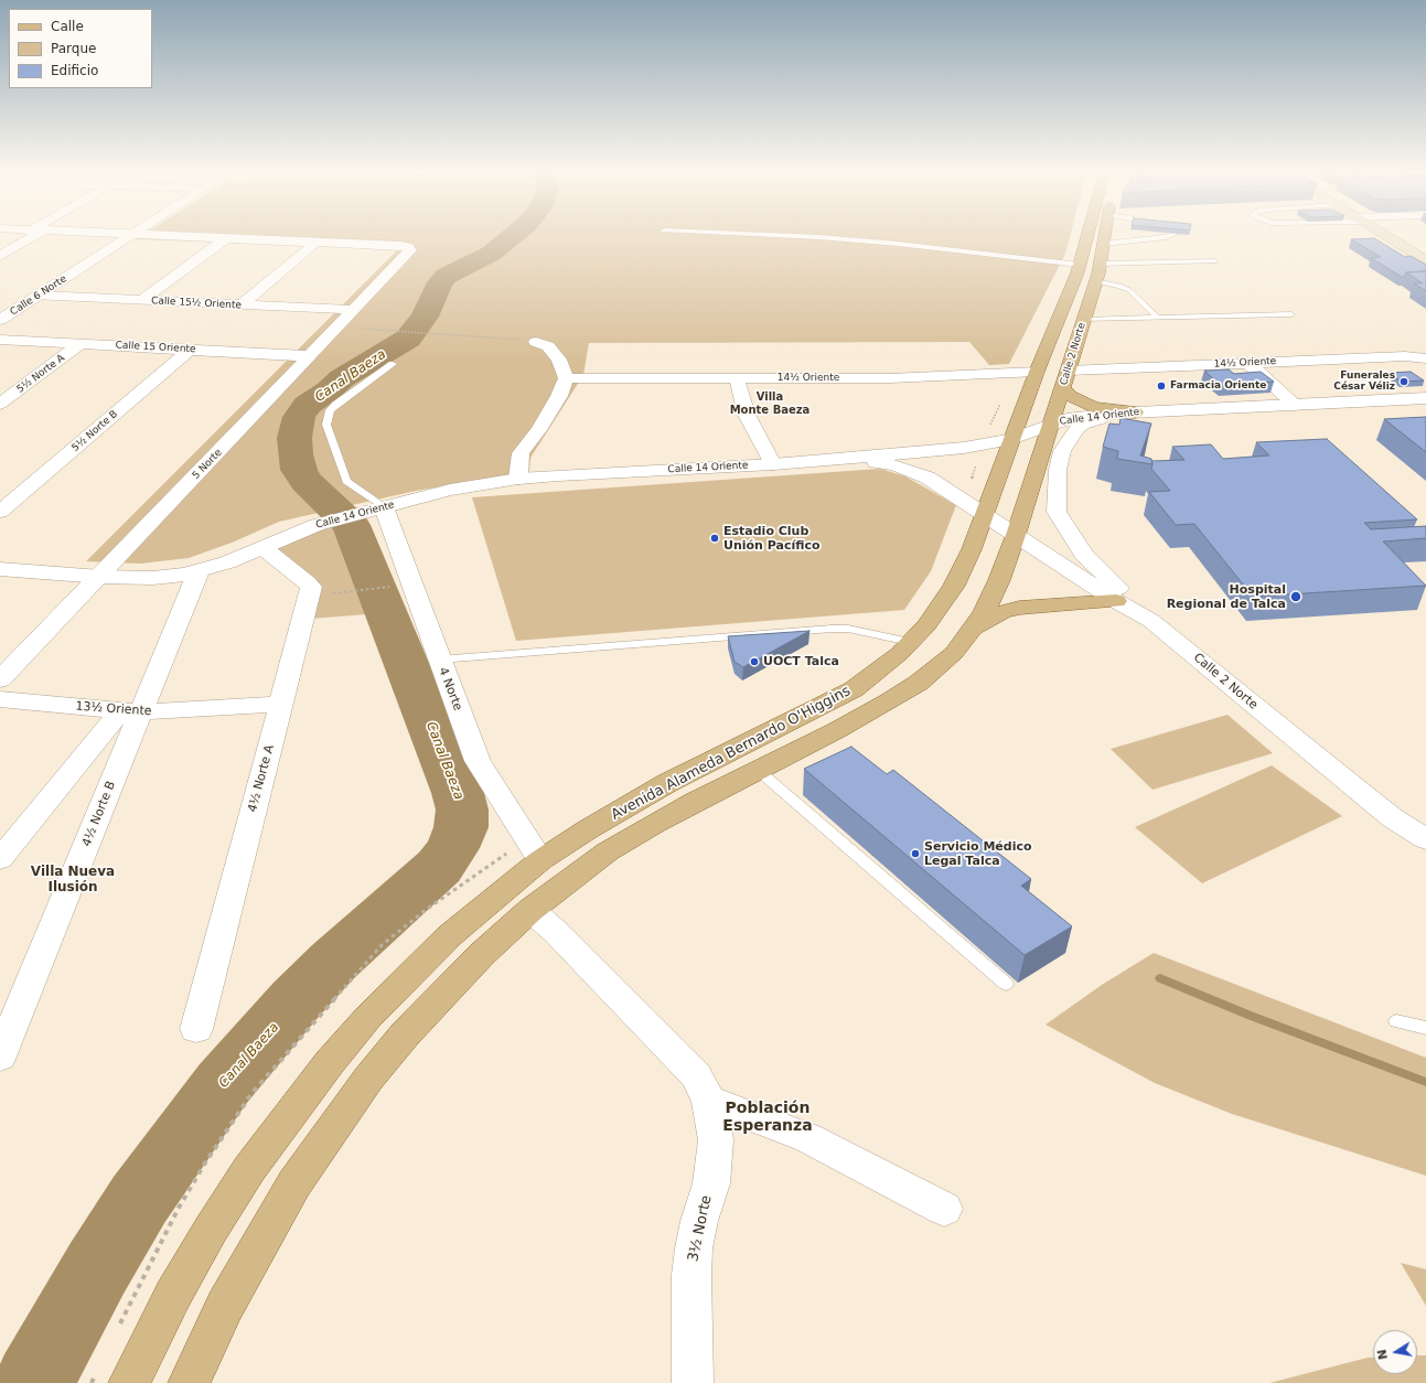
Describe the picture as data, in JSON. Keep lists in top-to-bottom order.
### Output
{
  "streets": {
    "main road": ["Calle 2 Norte", "Avenida Alameda Bernardo O'Higgins"],
    "street": [
      "Calle 6 Norte",
      "Calle 15½ Oriente",
      "Calle 15 Oriente",
      "14½ Oriente",
      "5½ Norte A",
      "Calle 14 Oriente",
      "5½ Norte B",
      "5 Norte",
      "4 Norte",
      "13½ Oriente",
      "4½ Norte A",
      "4½ Norte B",
      "3½ Norte"
    ]
  },
  "crossings": [
    ["Calle 6 Norte", "Calle 15½ Oriente"],
    ["Calle 15½ Oriente", "5 Norte"],
    ["Calle 15 Oriente", "5½ Norte A"],
    ["Calle 15 Oriente", "5½ Norte B"],
    ["Calle 15 Oriente", "5 Norte"],
    ["Calle 2 Norte", "14½ Oriente"],
    ["Calle 2 Norte", "Calle 14 Oriente"],
    ["Calle 2 Norte", "Avenida Alameda Bernardo O'Higgins"],
    ["Calle 14 Oriente", "5 Norte"],
    ["Calle 14 Oriente", "4 Norte"],
    ["Calle 14 Oriente", "4½ Norte A"],
    ["Calle 14 Oriente", "4½ Norte B"],
    ["4 Norte", "Avenida Alameda Bernardo O'Higgins"],
    ["13½ Oriente", "4½ Norte A"],
    ["13½ Oriente", "4½ Norte B"],
    ["Avenida Alameda Bernardo O'Higgins", "3½ Norte"]
  ],
  "districts": ["Villa Monte Baeza", "Villa Nueva Ilusión", "Población Esperanza"],
  "water": ["Canal Baeza"],
  "places": [
    "Funerales César Véliz",
    "Farmacia Oriente",
    "Estadio Club Unión Pacífico",
    "Hospital Regional de Talca",
    "UOCT Talca",
    "Servicio Médico Legal Talca"
  ],
  "legend": ["Calle", "Parque", "Edificio"],
  "north": "left"
}
